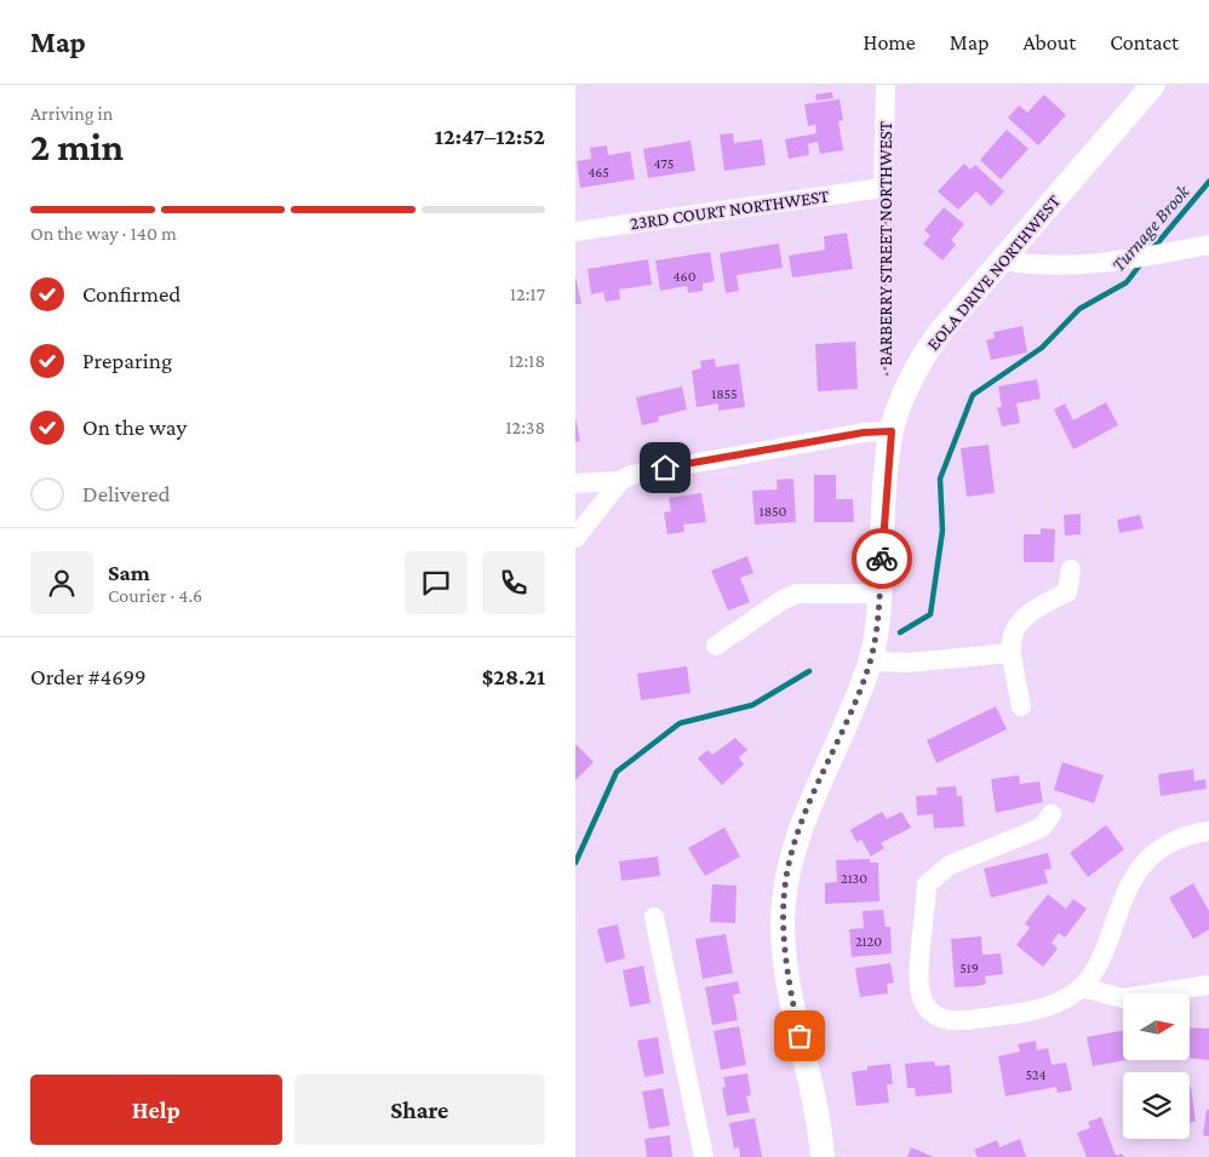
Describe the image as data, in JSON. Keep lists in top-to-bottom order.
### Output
{
  "streets": {
    "main road": ["EOLA DRIVE NORTHWEST"],
    "street": ["23RD COURT NORTHWEST", "BARBERRY STREET NORTHWEST"]
  },
  "crossings": [
    ["23RD COURT NORTHWEST", "BARBERRY STREET NORTHWEST"],
    ["BARBERRY STREET NORTHWEST", "EOLA DRIVE NORTHWEST"]
  ],
  "water": ["Turnage Brook"],
  "house_numbers": [
    "475",
    "465",
    "460",
    "1855",
    "1850",
    "2130",
    "2120",
    "519",
    "524"
  ],
  "north": "right",
  "page": {
    "header": "Map",
    "nav": [
      "Home",
      "Map",
      "About",
      "Contact"
    ],
    "heading": ["2 min", "Arriving in", "12:47–12:52"],
    "panel": [
      "Sam",
      "Courier · 4.6",
      "Order #4699",
      "$28.21"
    ],
    "bar": "On the way · 140 m",
    "list": [
      ["Confirmed", "12:17"],
      ["Preparing", "12:18"],
      ["On the way", "12:38"],
      "Delivered"
    ],
    "buttons": ["Help", "Share"]
  }
}
